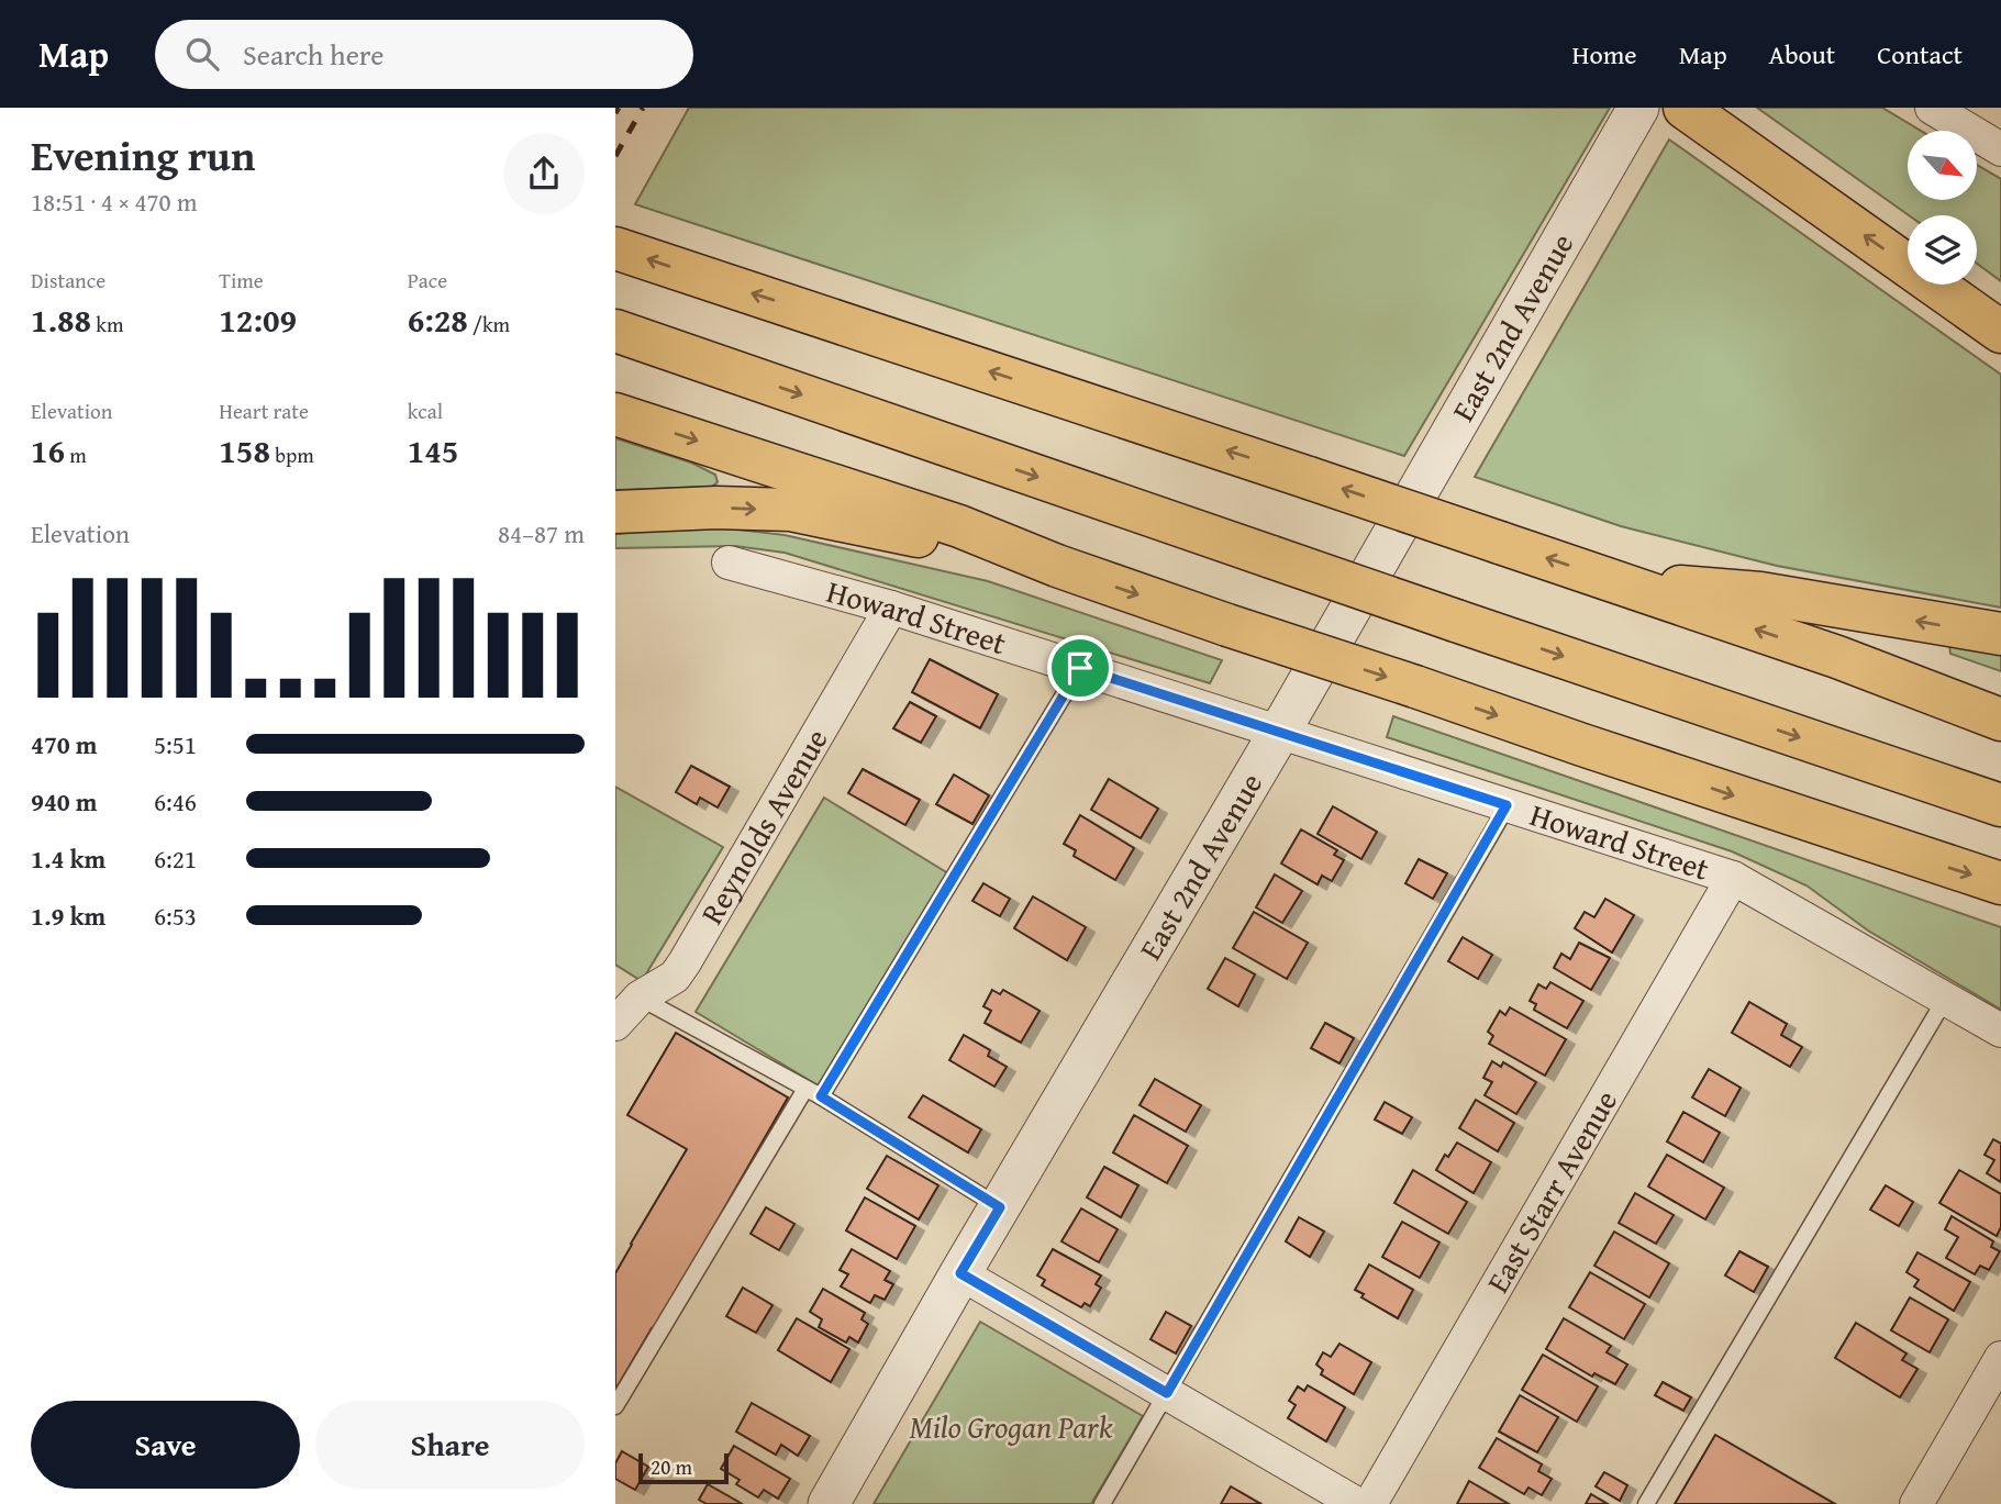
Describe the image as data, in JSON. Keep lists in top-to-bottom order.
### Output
{
  "streets": {
    "street": [
      "East 2nd Avenue",
      "Howard Street",
      "Reynolds Avenue",
      "East Starr Avenue"
    ]
  },
  "crossings": [
    ["East 2nd Avenue", "Howard Street"],
    ["Howard Street", "Reynolds Avenue"],
    ["Howard Street", "East Starr Avenue"]
  ],
  "parks": ["Milo Grogan Park"],
  "scale_bar": "20 m",
  "north": "bottom right",
  "page": {
    "header": "Map",
    "search": "Search here",
    "nav": [
      "Home",
      "Map",
      "About",
      "Contact"
    ],
    "heading": ["Evening run", "18:51 · 4 × 470 m"],
    "stats": [
      ["Distance", "1.88 km"],
      ["Time", "12:09"],
      ["Pace", "6:28 /km"],
      ["Elevation", "16 m"],
      ["Heart rate", "158 bpm"],
      ["kcal", "145"]
    ],
    "chart": ["Elevation", "84–87 m"],
    "list": [
      {
        "name": "470 m",
        "note": "5:51"
      },
      {
        "name": "940 m",
        "note": "6:46"
      },
      {
        "name": "1.4 km",
        "note": "6:21"
      },
      {
        "name": "1.9 km",
        "note": "6:53"
      }
    ],
    "buttons": ["Save", "Share"],
    "scale": "20 m"
  }
}
